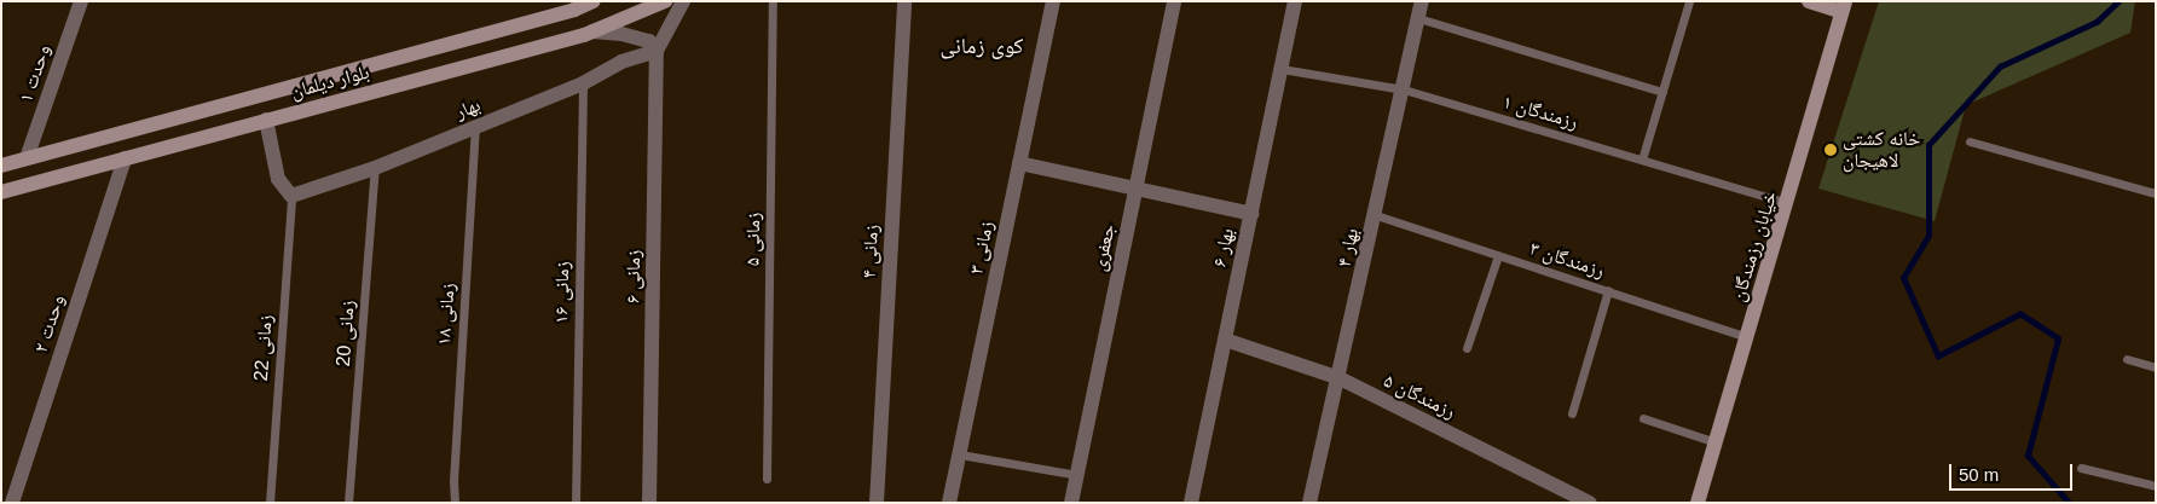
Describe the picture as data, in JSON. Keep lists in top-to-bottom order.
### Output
{
  "streets": {
    "main road": ["بلوار دیلمان", "خیابان رزمندگان"],
    "street": [
      "وحدت ۱",
      "بهار",
      "زمانی ۳",
      "جعفری",
      "بهار ۶",
      "بهار ۴",
      "زمانی ۴",
      "زمانی ۶",
      "وحدت ۲",
      "رزمندگان ۵"
    ],
    "lane": [
      "رزمندگان ۱",
      "زمانی ۵",
      "رزمندگان ۳",
      "زمانی ۱۶",
      "زمانی ۱۸",
      "زمانی 20",
      "زمانی 22"
    ]
  },
  "crossings": [
    ["وحدت ۱", "بلوار دیلمان"],
    ["بلوار دیلمان", "وحدت ۲"],
    ["بهار", "زمانی ۶"],
    ["بهار", "زمانی ۱۶"],
    ["بهار", "زمانی ۱۸"],
    ["بهار", "زمانی 20"],
    ["بهار", "زمانی 22"],
    ["رزمندگان ۱", "خیابان رزمندگان"],
    ["رزمندگان ۱", "بهار ۶"],
    ["رزمندگان ۱", "بهار ۴"],
    ["خیابان رزمندگان", "رزمندگان ۳"],
    ["بهار ۶", "رزمندگان ۵"],
    ["بهار ۴", "رزمندگان ۳"],
    ["بهار ۴", "رزمندگان ۵"]
  ],
  "districts": ["کوی زمانی"],
  "places": ["خانه کشتی لاهیجان"],
  "scale_bar": "50 m"
}
